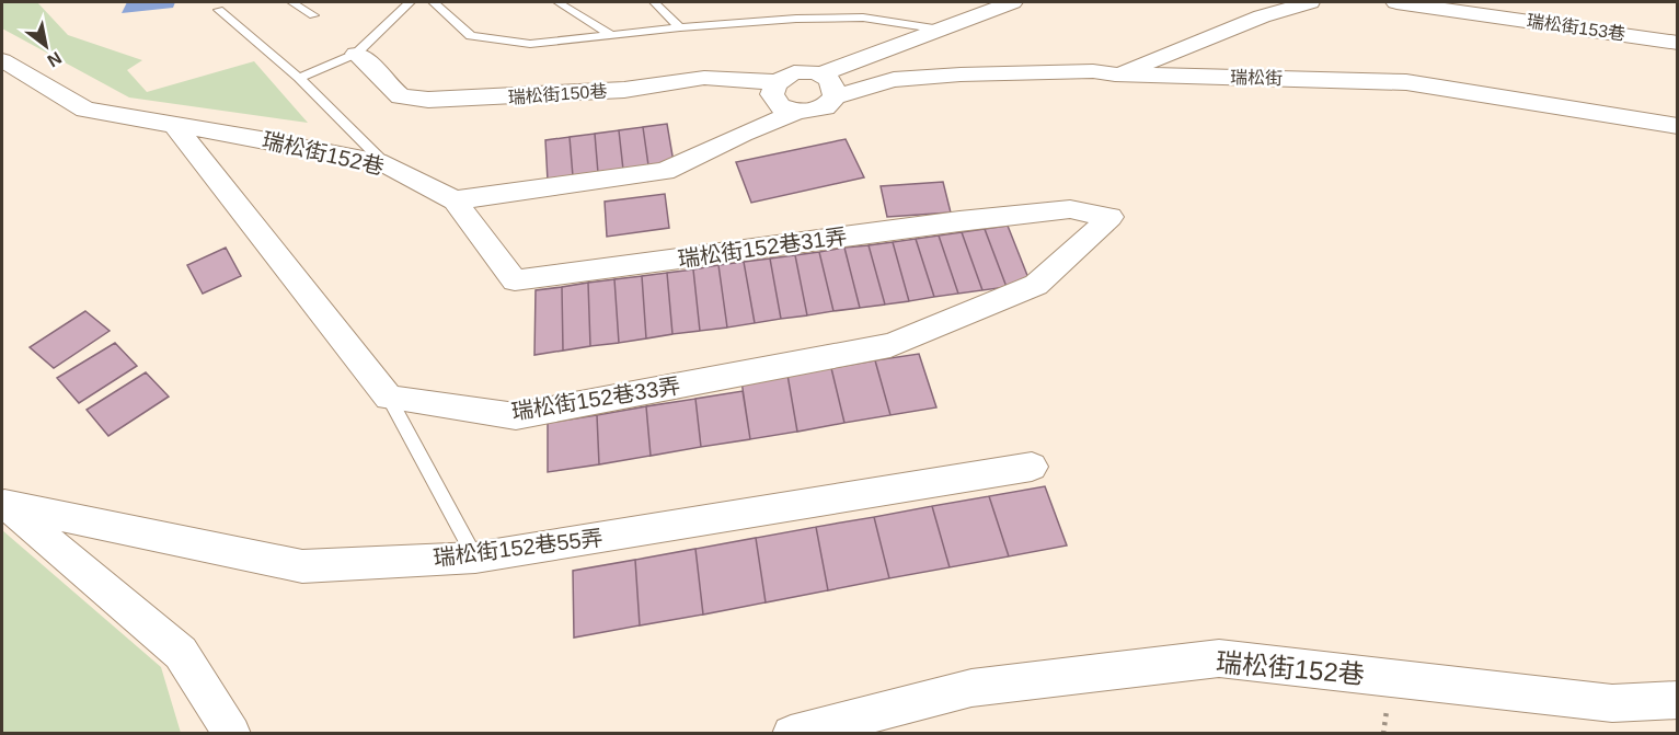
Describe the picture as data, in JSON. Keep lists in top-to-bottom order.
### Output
{
  "streets": {
    "street": [
      "瑞松街153巷",
      "瑞松街",
      "瑞松街150巷",
      "瑞松街152巷",
      "瑞松街152巷31弄",
      "瑞松街152巷33弄",
      "瑞松街152巷55弄"
    ]
  },
  "crossings": [
    ["瑞松街", "瑞松街150巷"],
    ["瑞松街152巷", "瑞松街152巷31弄"],
    ["瑞松街152巷31弄", "瑞松街152巷33弄"]
  ],
  "north": "bottom right"
}
